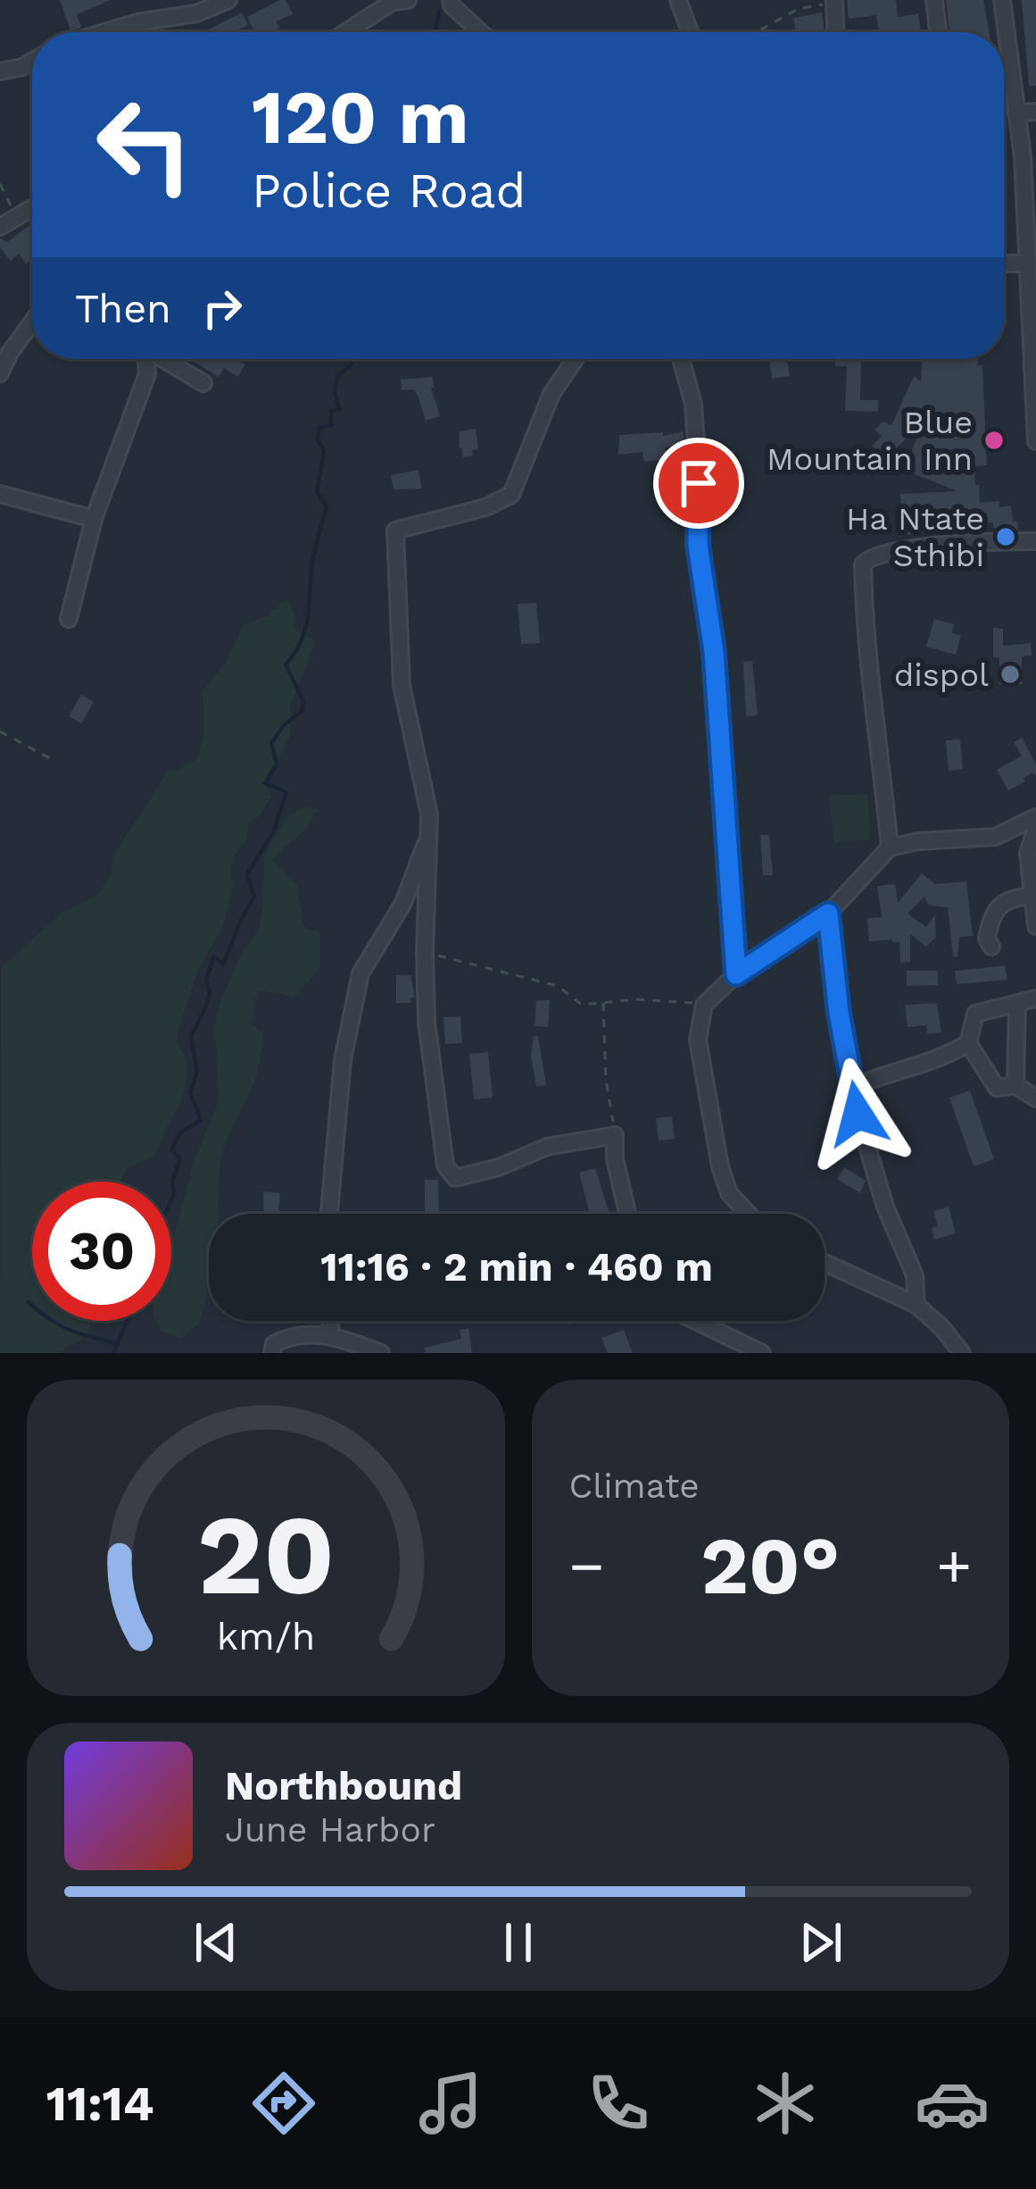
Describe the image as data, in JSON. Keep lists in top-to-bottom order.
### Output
{
  "places": ["Blue Mountain Inn", "Ha Ntate Sthibi", "dispol"],
  "page": {
    "turn": ["120 m", "Police Road"],
    "then": "Then",
    "limit": "30",
    "trip": "11:16 · 2 min · 460 m",
    "tile": "Climate",
    "heat": ["−", "20°", "+"],
    "song": ["Northbound", "June Harbor"],
    "tabs": "11:14",
    "gauge": ["20", "km/h"]
  }
}
